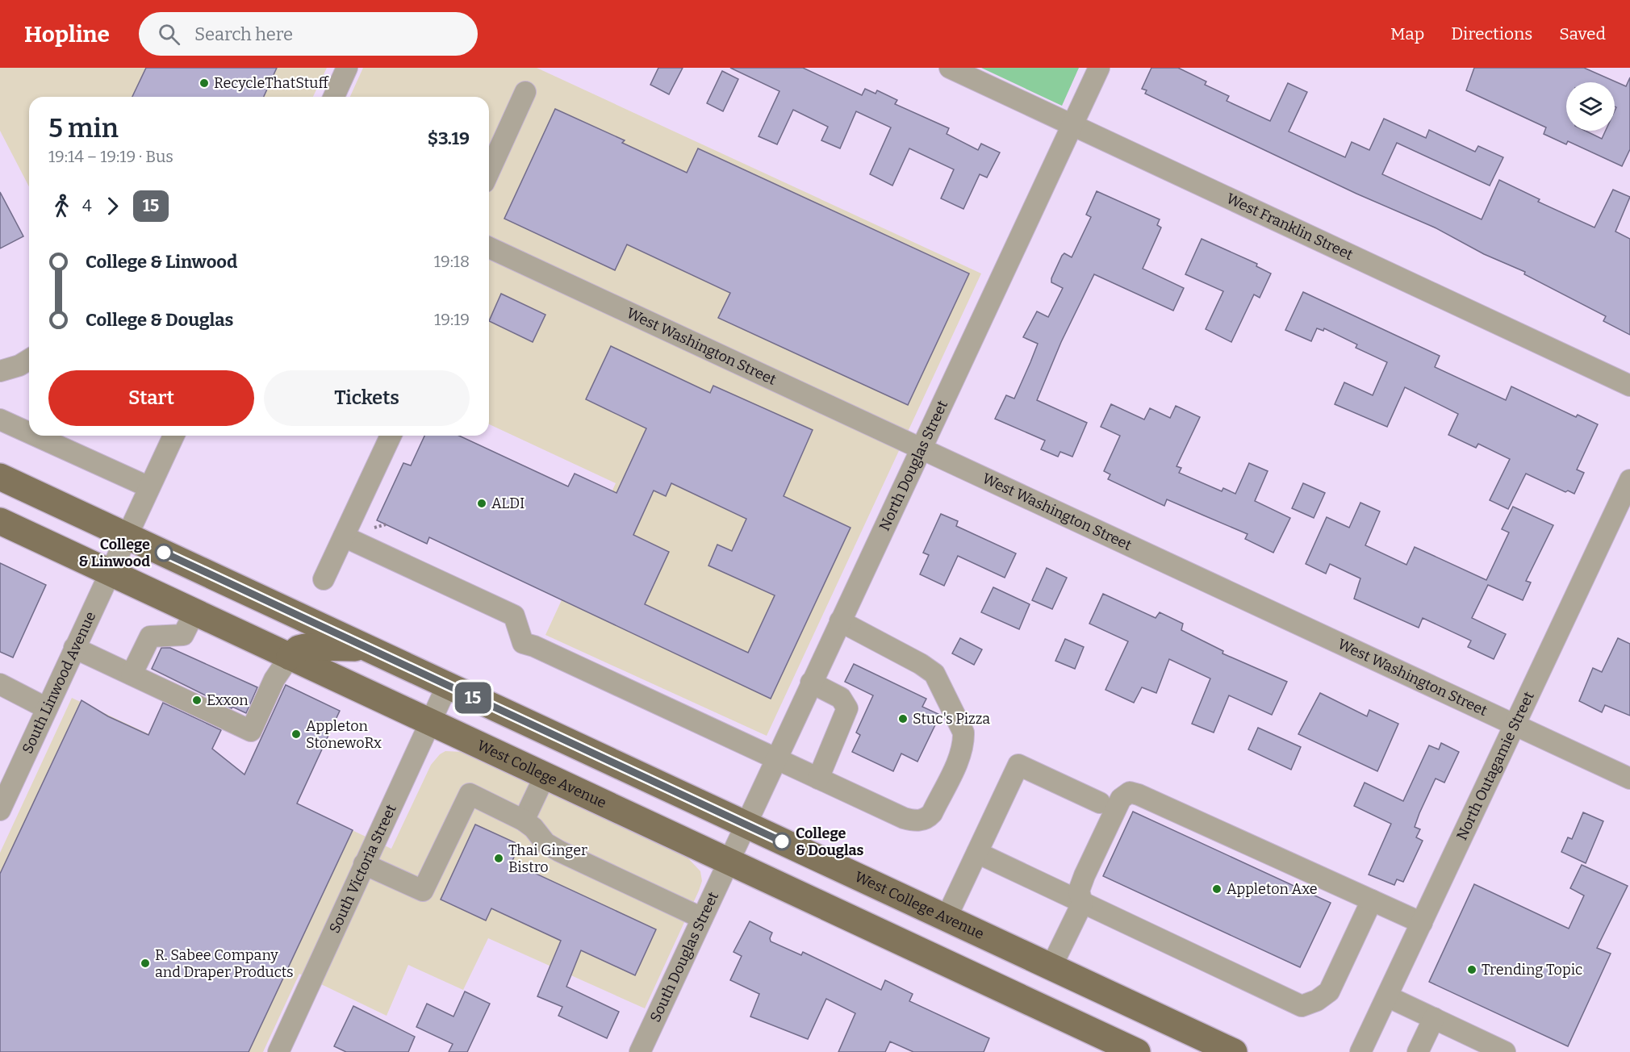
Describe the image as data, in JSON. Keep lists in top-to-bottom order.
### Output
{
  "streets": {
    "main road": ["West College Avenue"],
    "street": [
      "West Franklin Street",
      "West Washington Street",
      "North Douglas Street",
      "South Linwood Avenue",
      "North Outagamie Street",
      "South Victoria Street",
      "South Douglas Street"
    ]
  },
  "crossings": [
    ["West Franklin Street", "North Douglas Street"],
    ["West Washington Street", "North Douglas Street"],
    ["West Washington Street", "North Outagamie Street"],
    ["North Douglas Street", "West College Avenue"],
    ["North Douglas Street", "South Douglas Street"],
    ["South Linwood Avenue", "West College Avenue"],
    ["West College Avenue", "South Victoria Street"],
    ["West College Avenue", "South Douglas Street"]
  ],
  "places": [
    "RecycleThatStuff",
    "ALDI",
    "College & Linwood",
    "Exxon",
    "Stuc's Pizza",
    "Appleton StonewoRx",
    "College & Douglas",
    "Thai Ginger Bistro",
    "Appleton Axe",
    "R. Sabee Company and Draper Products",
    "Trending Topic"
  ],
  "lines": ["bus line 15"],
  "page": {
    "header": "Hopline",
    "search": "Search here",
    "nav": ["Map", "Directions", "Saved"],
    "on_map": "15",
    "heading": ["5 min", "19:14 – 19:19 · Bus", "$3.19"],
    "legs": ["4", "15"],
    "list": [
      {
        "name": "College & Linwood",
        "value": "19:18"
      },
      {
        "name": "College & Douglas",
        "value": "19:19"
      }
    ],
    "buttons": ["Start", "Tickets"]
  }
}
